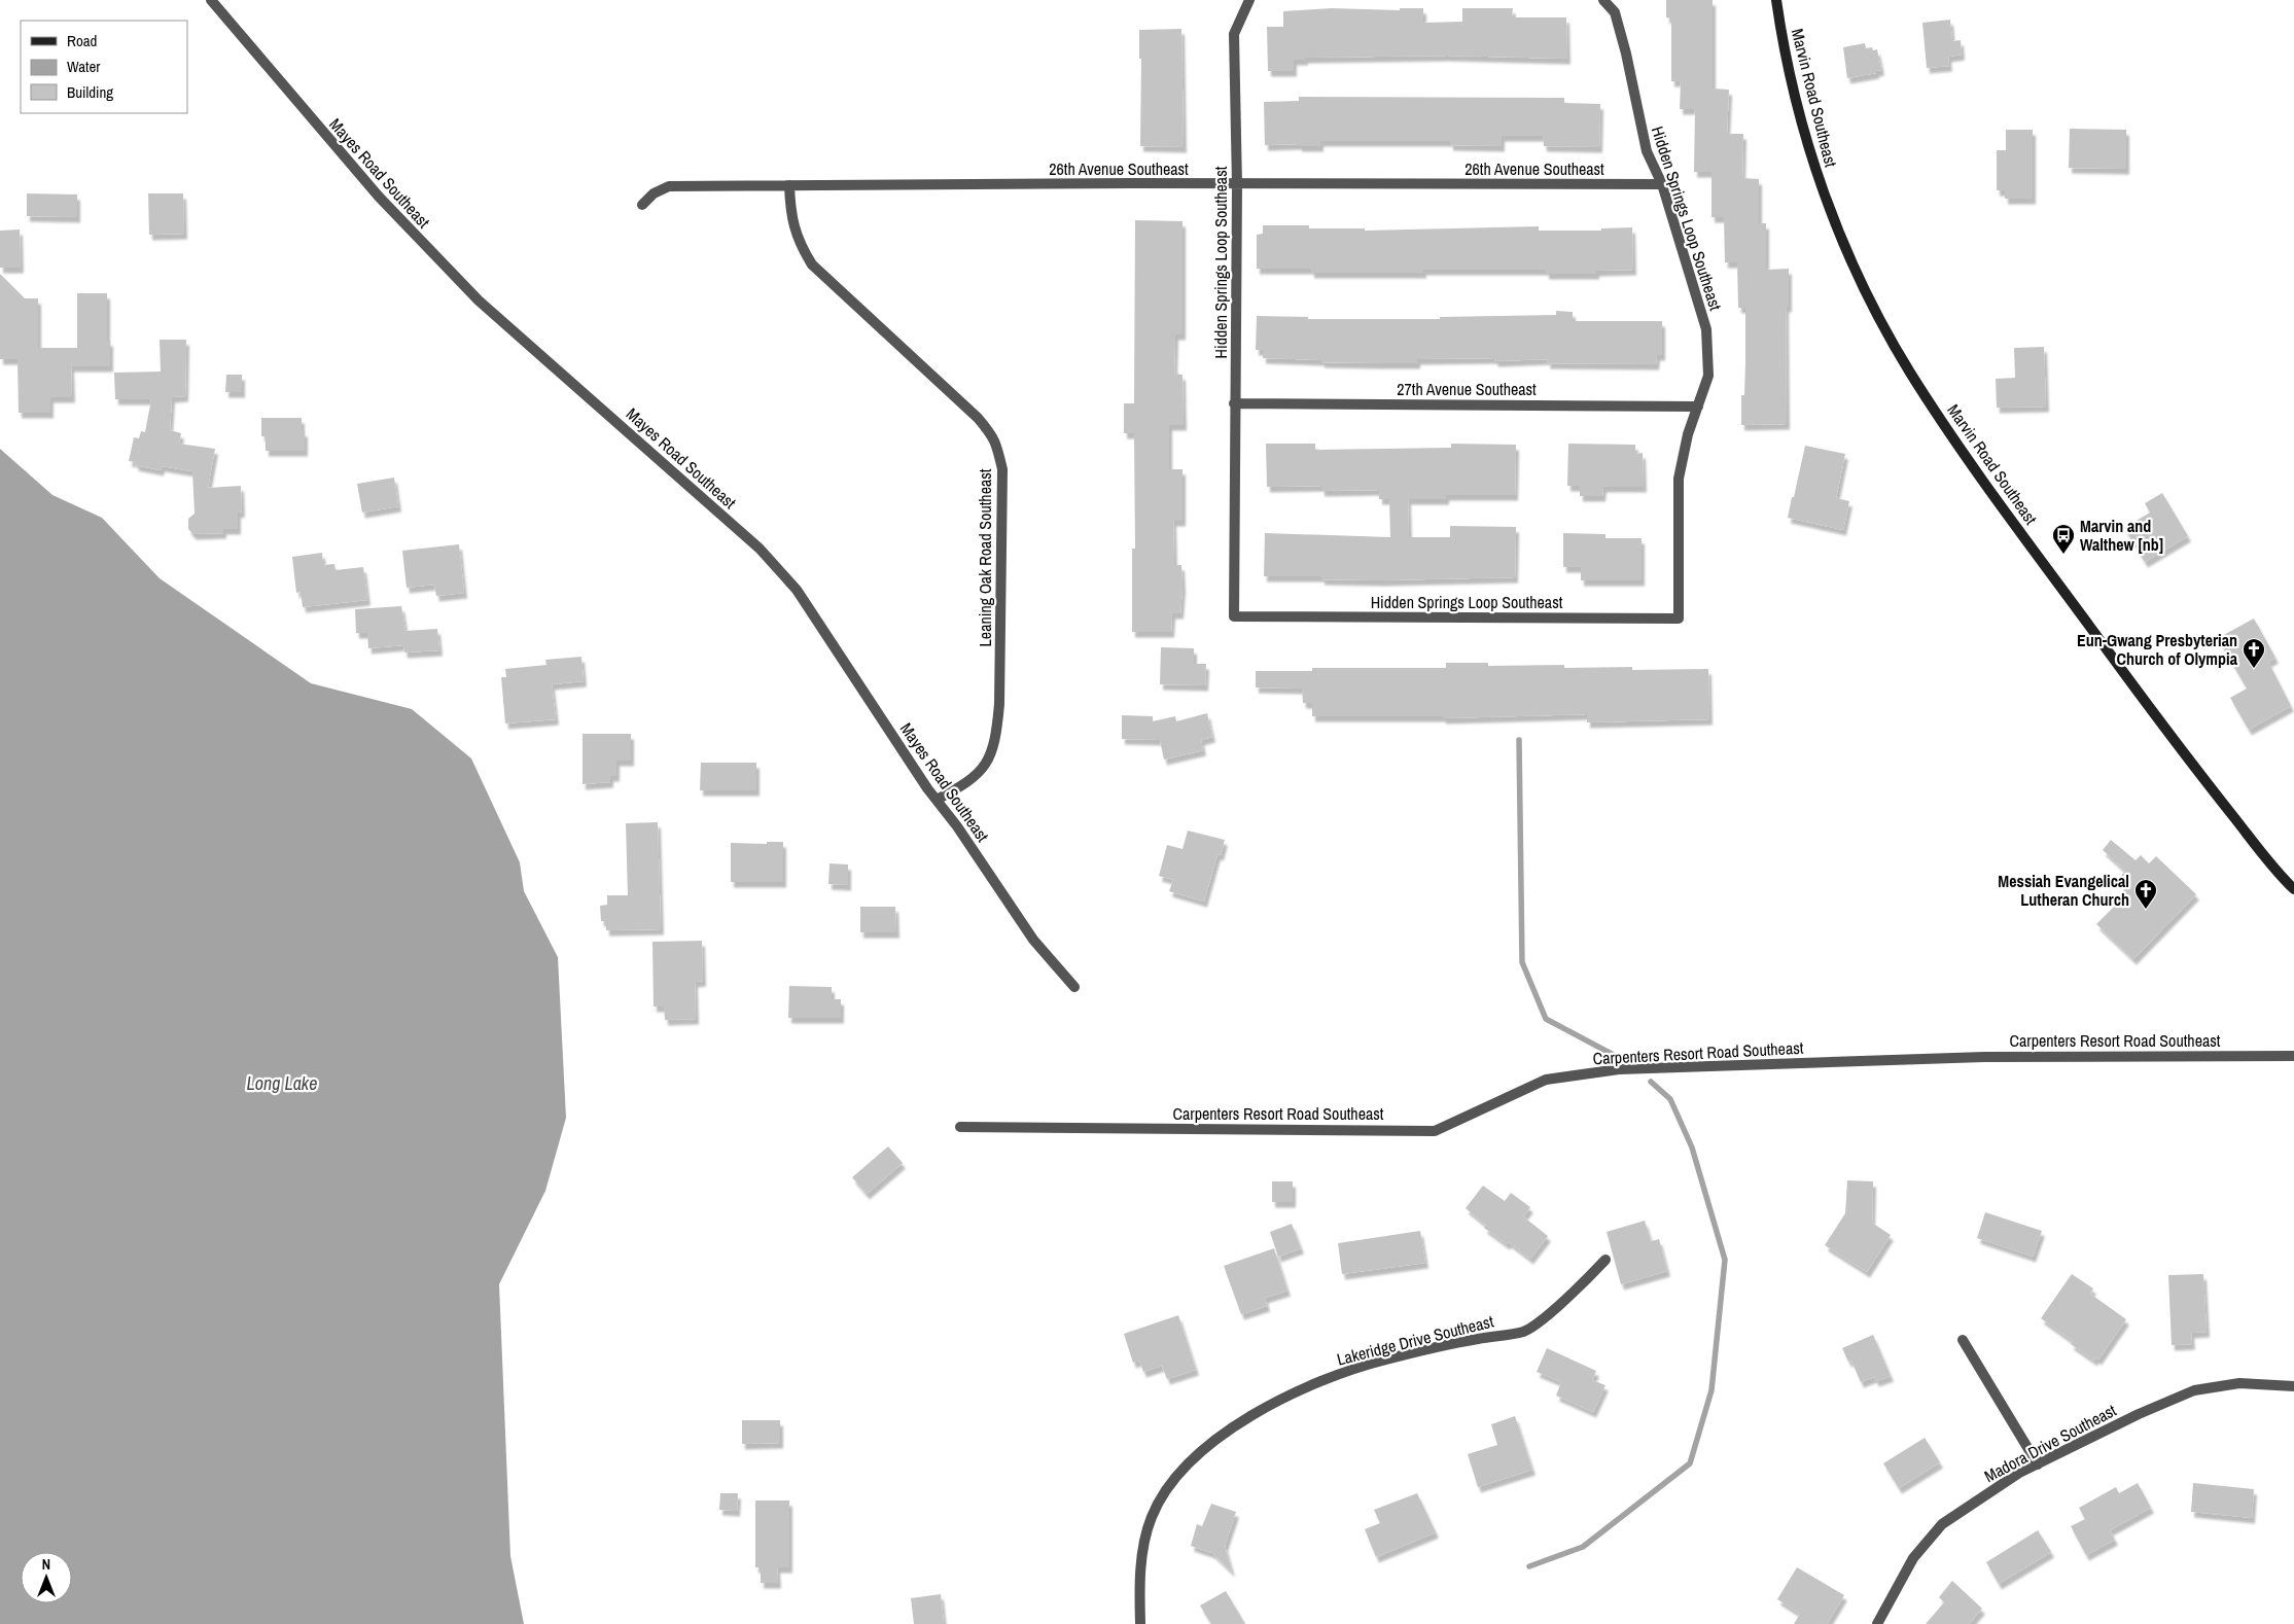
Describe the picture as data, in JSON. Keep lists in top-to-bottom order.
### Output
{
  "streets": {
    "street": [
      "Marvin Road Southeast",
      "26th Avenue Southeast",
      "Mayes Road Southeast",
      "Hidden Springs Loop Southeast",
      "27th Avenue Southeast",
      "Leaning Oak Road Southeast",
      "Carpenters Resort Road Southeast",
      "Lakeridge Drive Southeast",
      "Madora Drive Southeast"
    ]
  },
  "crossings": [
    ["26th Avenue Southeast", "Hidden Springs Loop Southeast"],
    ["26th Avenue Southeast", "Leaning Oak Road Southeast"],
    ["Mayes Road Southeast", "Leaning Oak Road Southeast"],
    ["Hidden Springs Loop Southeast", "27th Avenue Southeast"]
  ],
  "water": ["Long Lake"],
  "places": {
    "bus stop": ["Marvin and Walthew [nb]"],
    "church": ["Eun-Gwang Presbyterian Church of Olympia", "Messiah Evangelical Lutheran Church"]
  },
  "legend": ["Road", "Water", "Building"],
  "north": "top"
}
